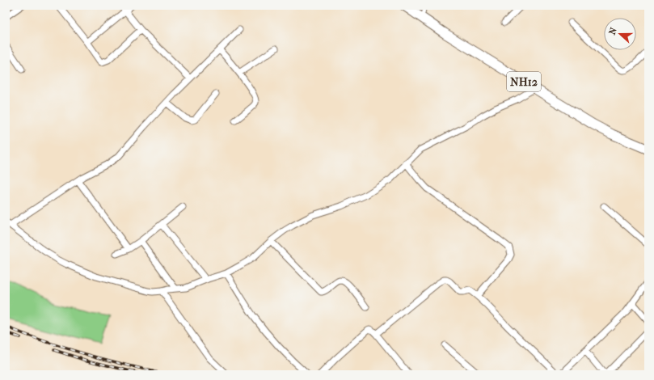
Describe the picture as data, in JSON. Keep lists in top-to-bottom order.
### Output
{
  "streets": {
    "main road": ["NH12"]
  },
  "north": "left"
}
